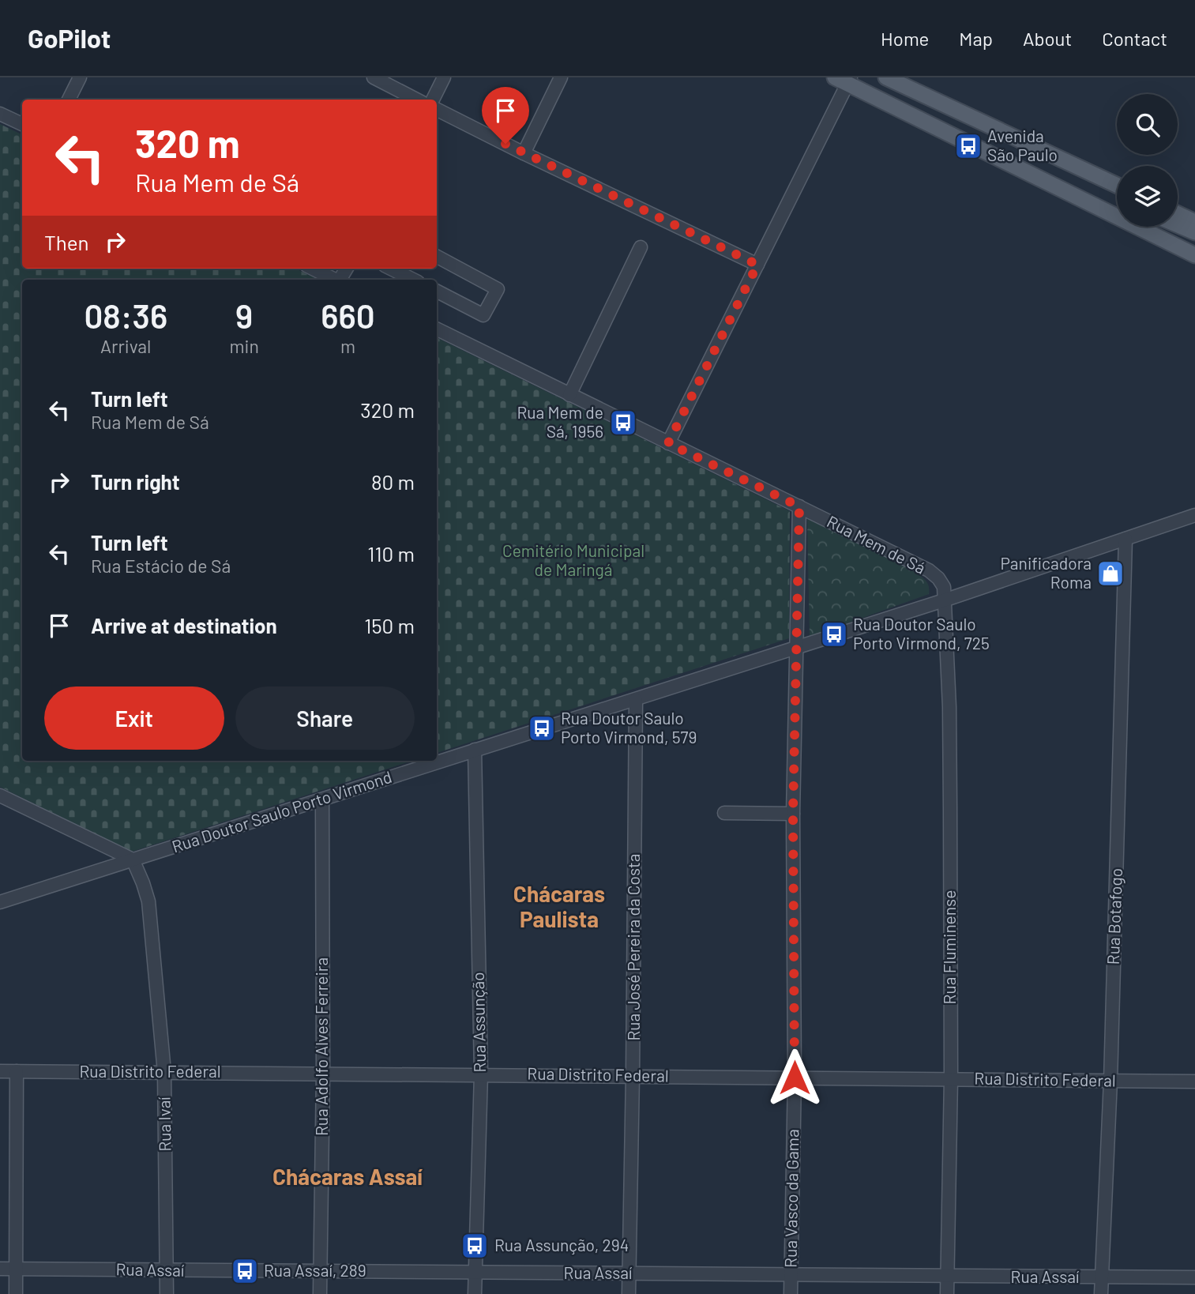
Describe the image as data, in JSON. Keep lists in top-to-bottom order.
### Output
{
  "streets": {
    "street": [
      "Rua Mem de Sá",
      "Rua Doutor Saulo Porto Virmond",
      "Rua Botafogo",
      "Rua José Pereira da Costa",
      "Rua Fluminense",
      "Rua Assunção",
      "Rua Adolfo Alves Ferreira",
      "Rua Distrito Federal",
      "Rua Ivaí",
      "Rua Vasco da Gama",
      "Rua Assaí"
    ]
  },
  "crossings": [
    ["Rua Mem de Sá", "Rua Doutor Saulo Porto Virmond"],
    ["Rua Mem de Sá", "Rua Fluminense"],
    ["Rua Mem de Sá", "Rua Vasco da Gama"],
    ["Rua Doutor Saulo Porto Virmond", "Rua Botafogo"],
    ["Rua Doutor Saulo Porto Virmond", "Rua José Pereira da Costa"],
    ["Rua Doutor Saulo Porto Virmond", "Rua Fluminense"],
    ["Rua Doutor Saulo Porto Virmond", "Rua Assunção"],
    ["Rua Doutor Saulo Porto Virmond", "Rua Adolfo Alves Ferreira"],
    ["Rua Doutor Saulo Porto Virmond", "Rua Ivaí"],
    ["Rua Doutor Saulo Porto Virmond", "Rua Vasco da Gama"],
    ["Rua Botafogo", "Rua Distrito Federal"],
    ["Rua Botafogo", "Rua Assaí"],
    ["Rua José Pereira da Costa", "Rua Distrito Federal"],
    ["Rua José Pereira da Costa", "Rua Assaí"],
    ["Rua Fluminense", "Rua Distrito Federal"],
    ["Rua Fluminense", "Rua Assaí"],
    ["Rua Assunção", "Rua Distrito Federal"],
    ["Rua Assunção", "Rua Assaí"],
    ["Rua Adolfo Alves Ferreira", "Rua Distrito Federal"],
    ["Rua Adolfo Alves Ferreira", "Rua Assaí"],
    ["Rua Distrito Federal", "Rua Ivaí"],
    ["Rua Distrito Federal", "Rua Vasco da Gama"],
    ["Rua Ivaí", "Rua Assaí"],
    ["Rua Vasco da Gama", "Rua Assaí"]
  ],
  "districts": ["Chácaras Paulista", "Chácaras Assaí"],
  "parks": ["Cemitério Municipal de Maringá"],
  "places": {
    "bus stop": [
      "Avenida São Paulo",
      "Rua Mem de Sá, 1956",
      "Rua Doutor Saulo Porto Virmond, 725",
      "Rua Doutor Saulo Porto Virmond, 579",
      "Rua Assunção, 294",
      "Rua Assaí, 289"
    ],
    "shop": ["Panificadora Roma"]
  },
  "page": {
    "header": "GoPilot",
    "nav": [
      "Home",
      "Map",
      "About",
      "Contact"
    ],
    "turn": ["320 m", "Rua Mem de Sá"],
    "then": "Then",
    "eta": [
      "08:36",
      "Arrival",
      "9",
      "min",
      "660",
      "m"
    ],
    "list": [
      {
        "name": "Turn left",
        "note": "Rua Mem de Sá",
        "value": "320 m"
      },
      {
        "name": "Turn right",
        "value": "80 m"
      },
      {
        "name": "Turn left",
        "note": "Rua Estácio de Sá",
        "value": "110 m"
      },
      {
        "name": "Arrive at destination",
        "value": "150 m"
      }
    ],
    "buttons": ["Exit", "Share"]
  }
}
